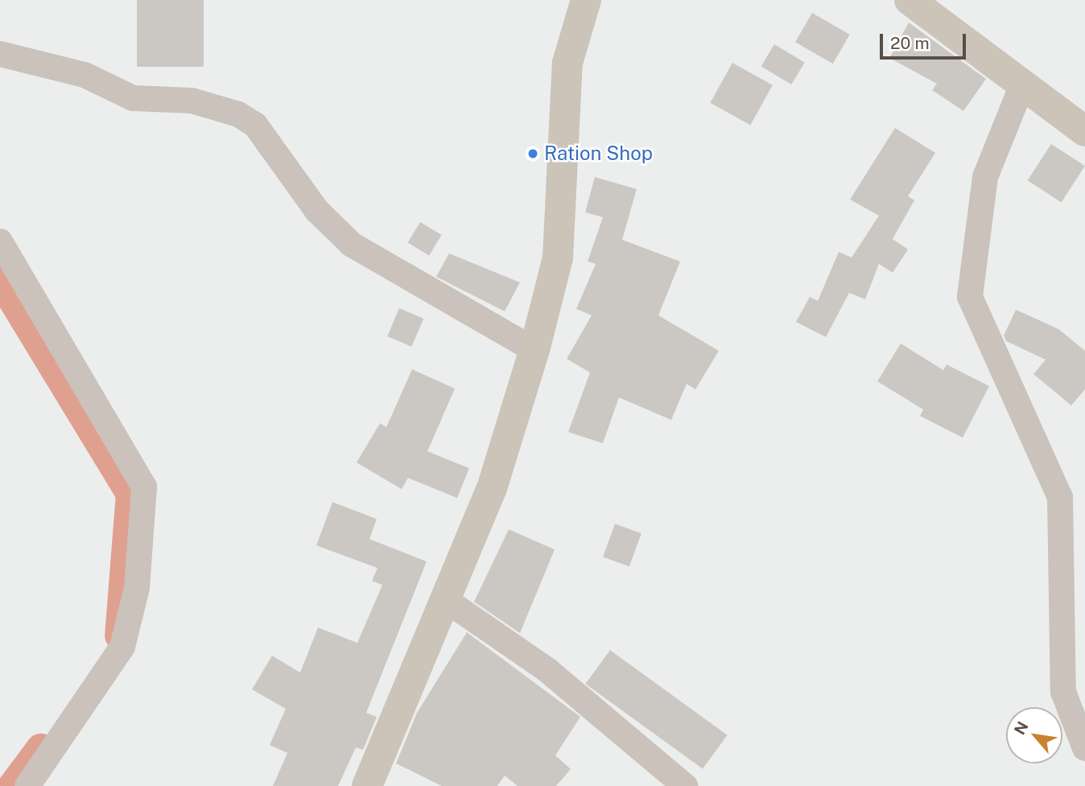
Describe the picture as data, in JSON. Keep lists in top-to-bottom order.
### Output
{
  "places": ["Ration Shop"],
  "scale_bar": "20 m",
  "north": "top left"
}
